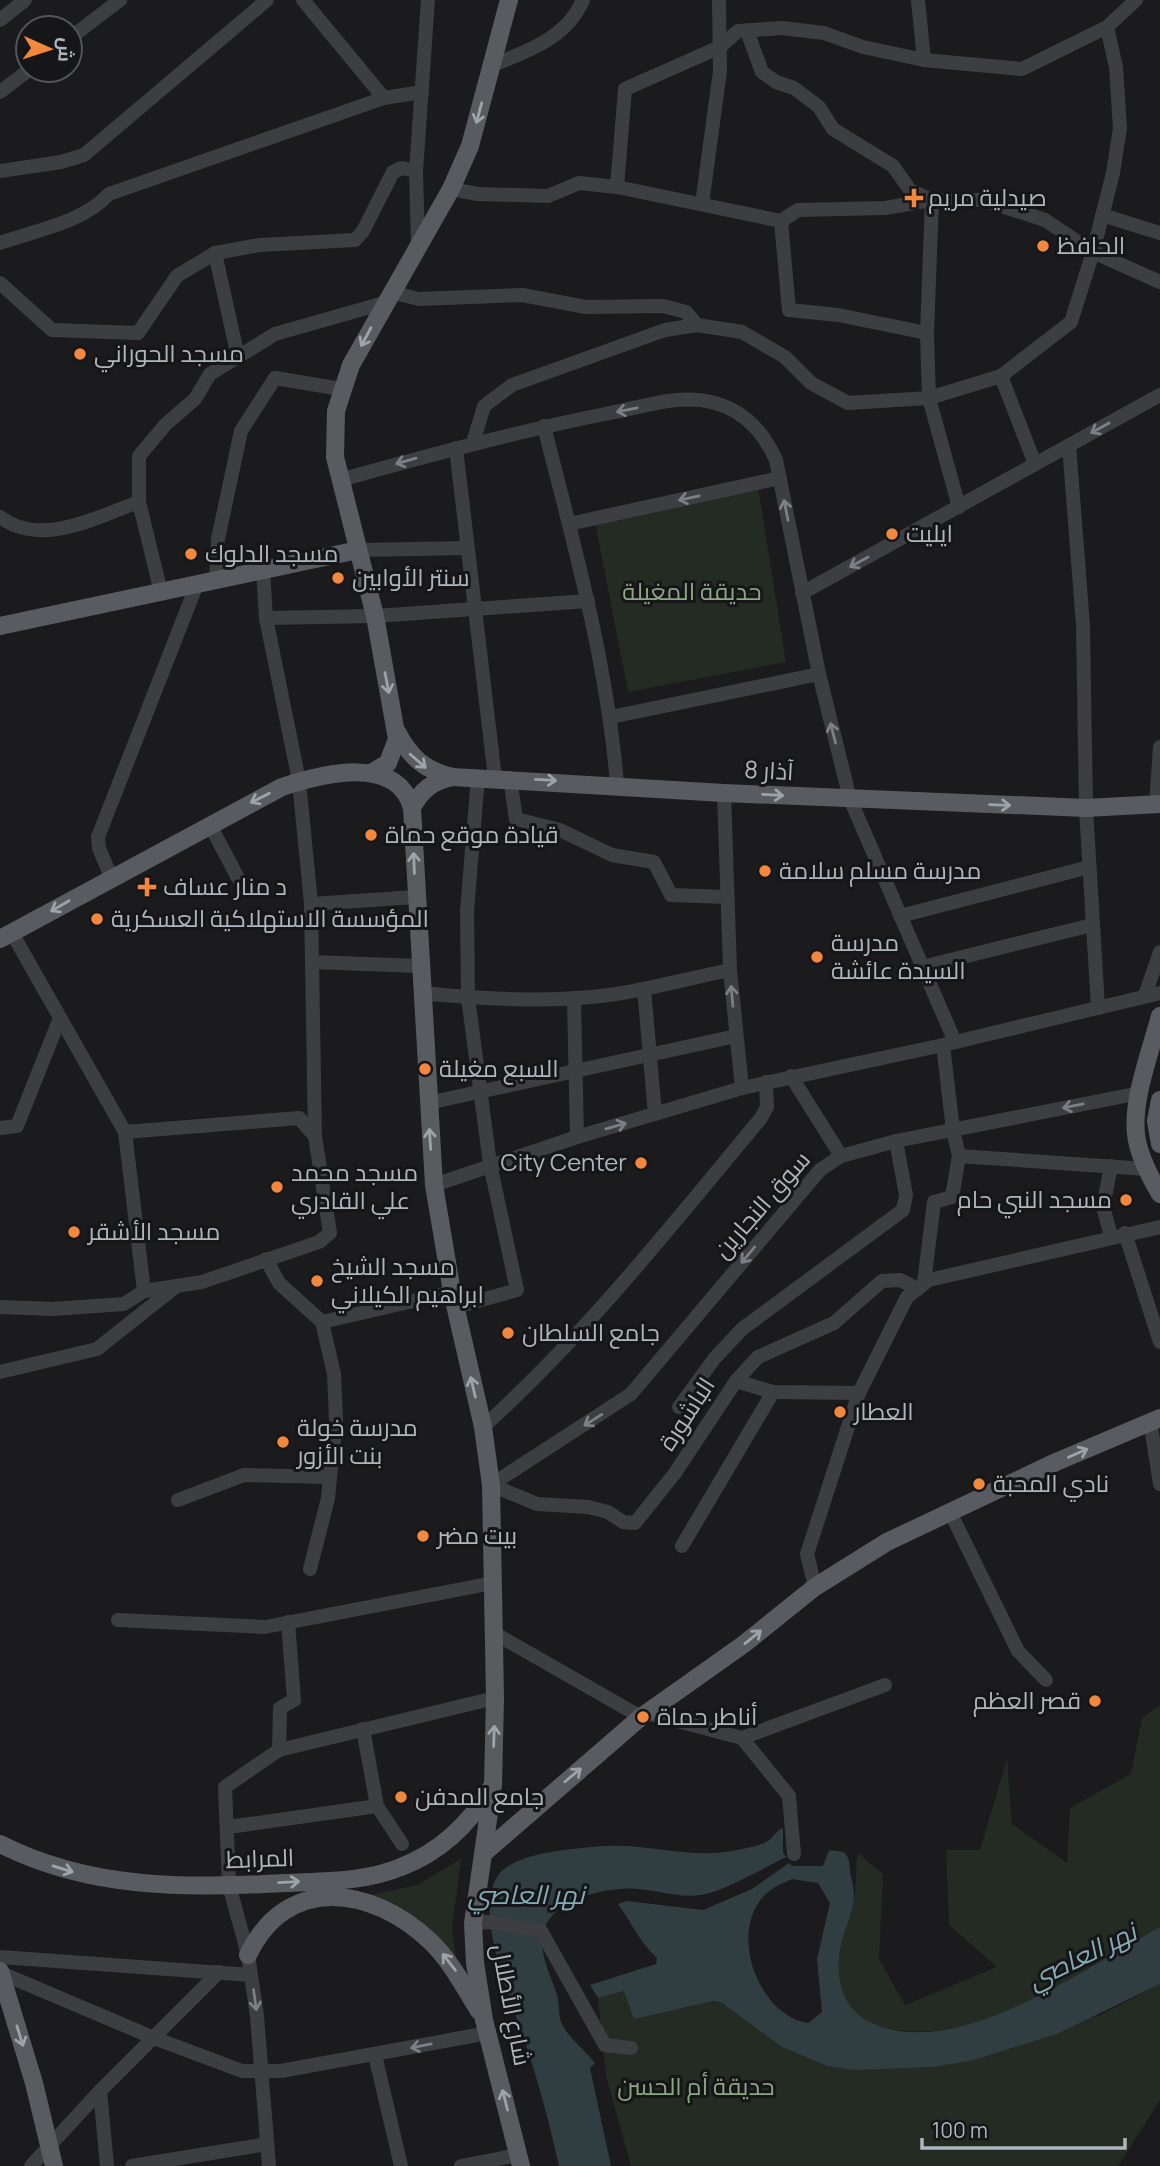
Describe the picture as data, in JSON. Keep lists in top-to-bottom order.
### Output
{
  "streets": {
    "main road": ["8 آذار", "المرابط", "شارع الأطلال"],
    "street": ["سوق النجارين", "الباشورة"]
  },
  "crossings": [
    ["سوق النجارين", "الباشورة"],
    ["سوق النجارين", "شارع الأطلال"],
    ["الباشورة", "شارع الأطلال"],
    ["المرابط", "شارع الأطلال"]
  ],
  "one_way": ["8 آذار", "المرابط", "شارع الأطلال"],
  "water": ["نهر العاصي"],
  "parks": ["حديقة المغيلة", "حديقة أم الحسن"],
  "places": {
    "health": ["صيدلية مريم", "د منار عساف"],
    "other": [
      "الحافظ",
      "مسجد الحوراني",
      "ايليت",
      "مسجد الدلوك",
      "سنتر الأوابين",
      "قيادة موقع حماة",
      "مدرسة مسلم سلامة",
      "المؤسسة الاستهلاكية العسكرية",
      "مدرسة السيدة عائشة",
      "السبع مغيلة",
      "City Center",
      "مسجد محمد علي القادري",
      "مسجد النبي حام",
      "مسجد الأشقر",
      "مسجد الشيخ ابراهيم الكيلاني",
      "جامع السلطان",
      "العطار",
      "مدرسة خولة بنت الأزور",
      "نادي المحبة",
      "بيت مضر",
      "قصر العظم",
      "أناطر حماة",
      "جامع المدفن"
    ]
  },
  "scale_bar": "100 m",
  "north": "right"
}
